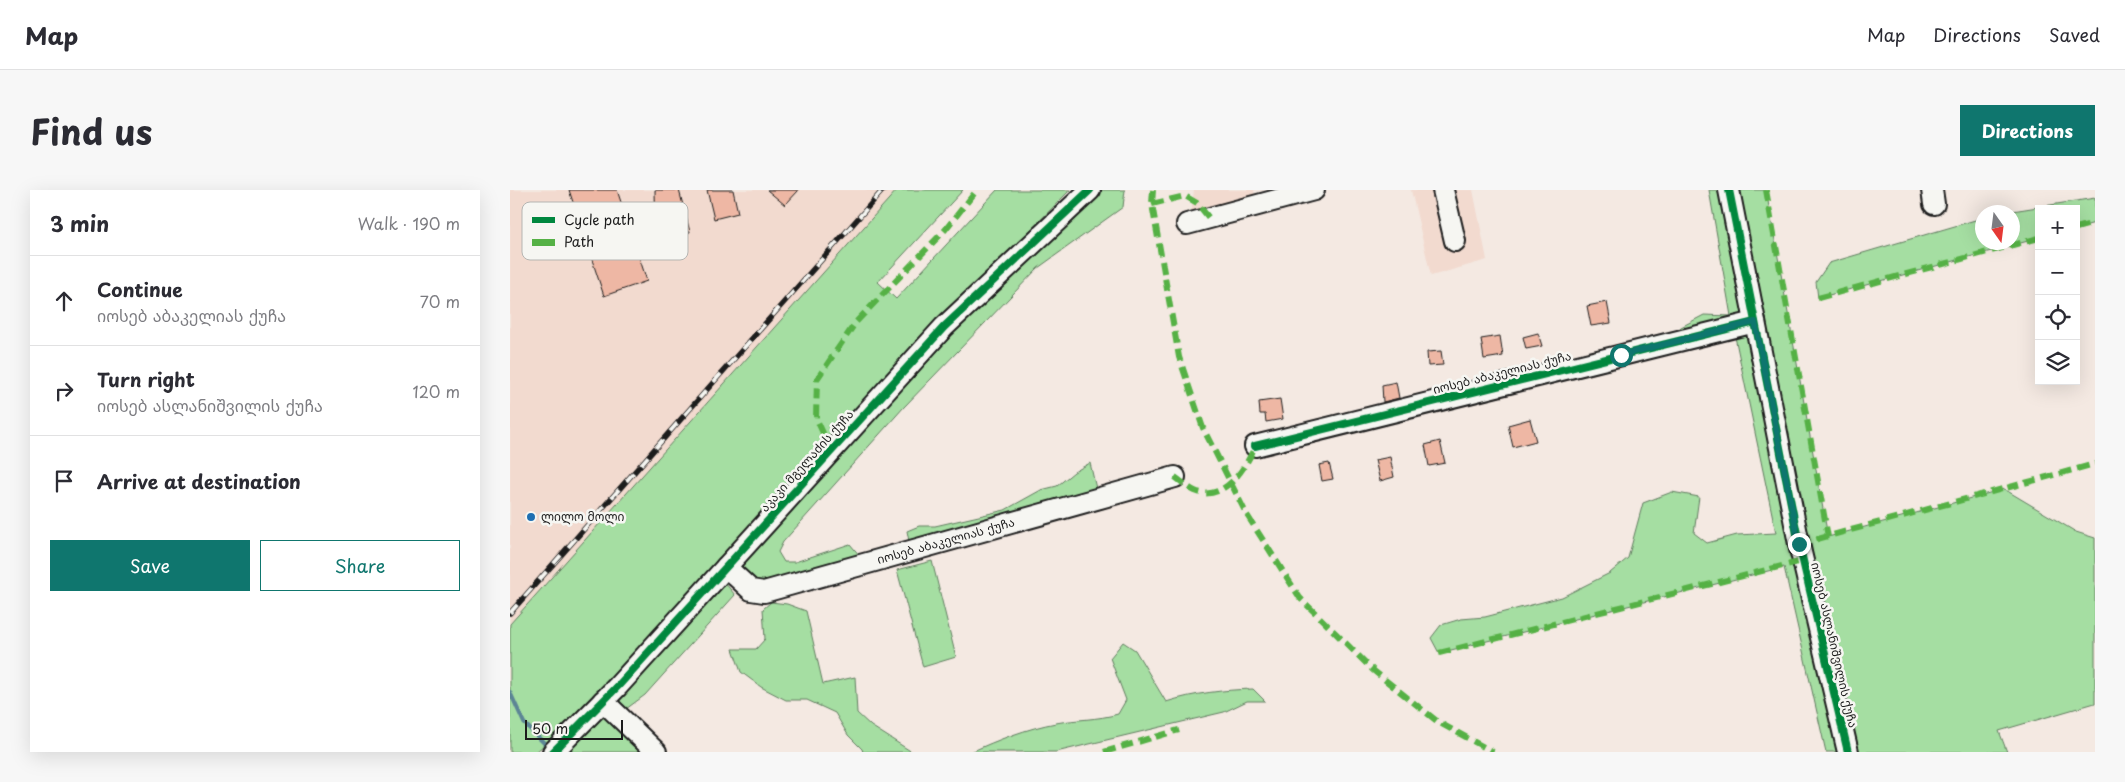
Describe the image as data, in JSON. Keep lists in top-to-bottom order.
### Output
{
  "streets": {
    "street": ["იოსებ აბაკელიას ქუჩა", "აკაკი მგელაძის ქუჩა", "იოსებ ასლანიშვილის ქუჩა"]
  },
  "crossings": [
    ["იოსებ აბაკელიას ქუჩა", "აკაკი მგელაძის ქუჩა"],
    ["იოსებ აბაკელიას ქუჩა", "იოსებ ასლანიშვილის ქუჩა"]
  ],
  "places": ["ლილო მოლი"],
  "legend": ["Cycle path", "Path"],
  "scale_bar": "50 m",
  "north": "bottom",
  "page": {
    "header": "Map",
    "nav": ["Map", "Directions", "Saved"],
    "title": "Find us",
    "buttons": [
      "Directions",
      ["Save", "Share"]
    ],
    "heading": ["3 min", "Walk · 190 m"],
    "map_buttons": ["+", "−"],
    "list": [
      ["Continue", "იოსებ აბაკელიას ქუჩა", "70 m"],
      ["Turn right", "იოსებ ასლანიშვილის ქუჩა", "120 m"],
      "Arrive at destination"
    ],
    "scale": "50 m"
  }
}
